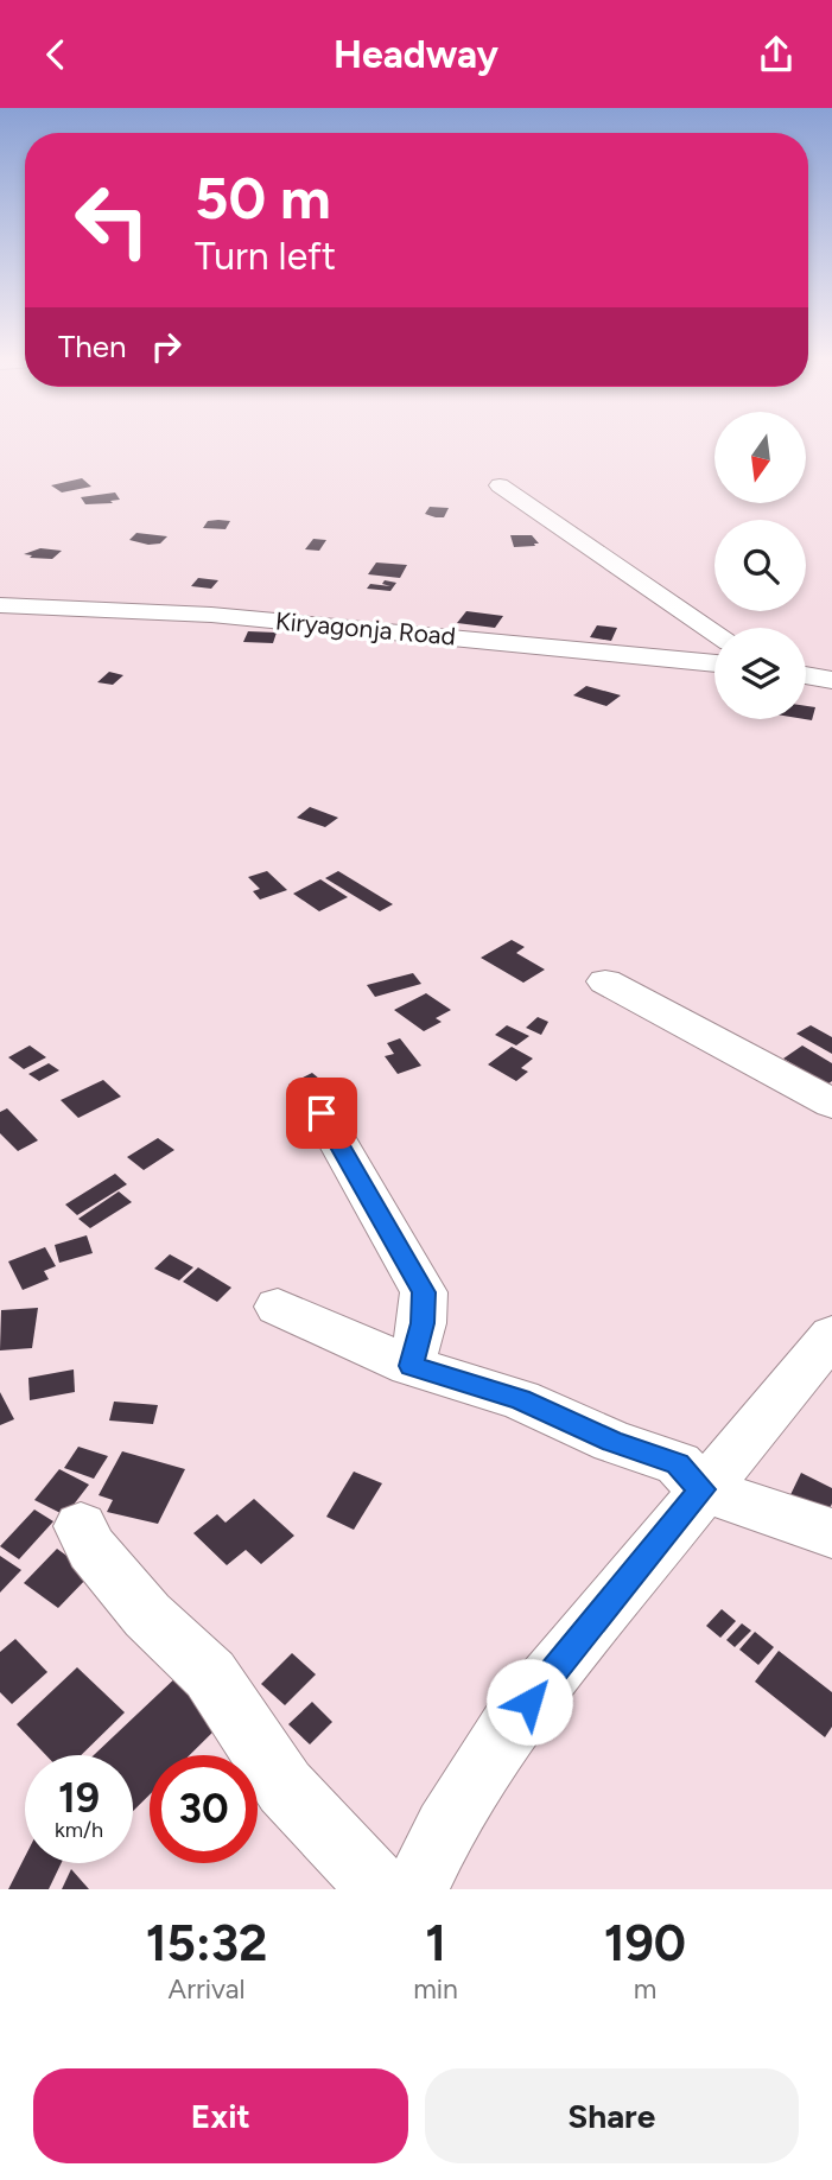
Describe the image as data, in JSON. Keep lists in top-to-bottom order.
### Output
{
  "streets": {
    "street": ["Kiryagonja Road"]
  },
  "north": "bottom",
  "page": {
    "header": "Headway",
    "turn": ["50 m", "Turn left"],
    "then": "Then",
    "speed": "19 km/h",
    "limit": "30",
    "eta": [
      "15:32",
      "Arrival",
      "1",
      "min",
      "190",
      "m"
    ],
    "buttons": ["Exit", "Share"]
  }
}
